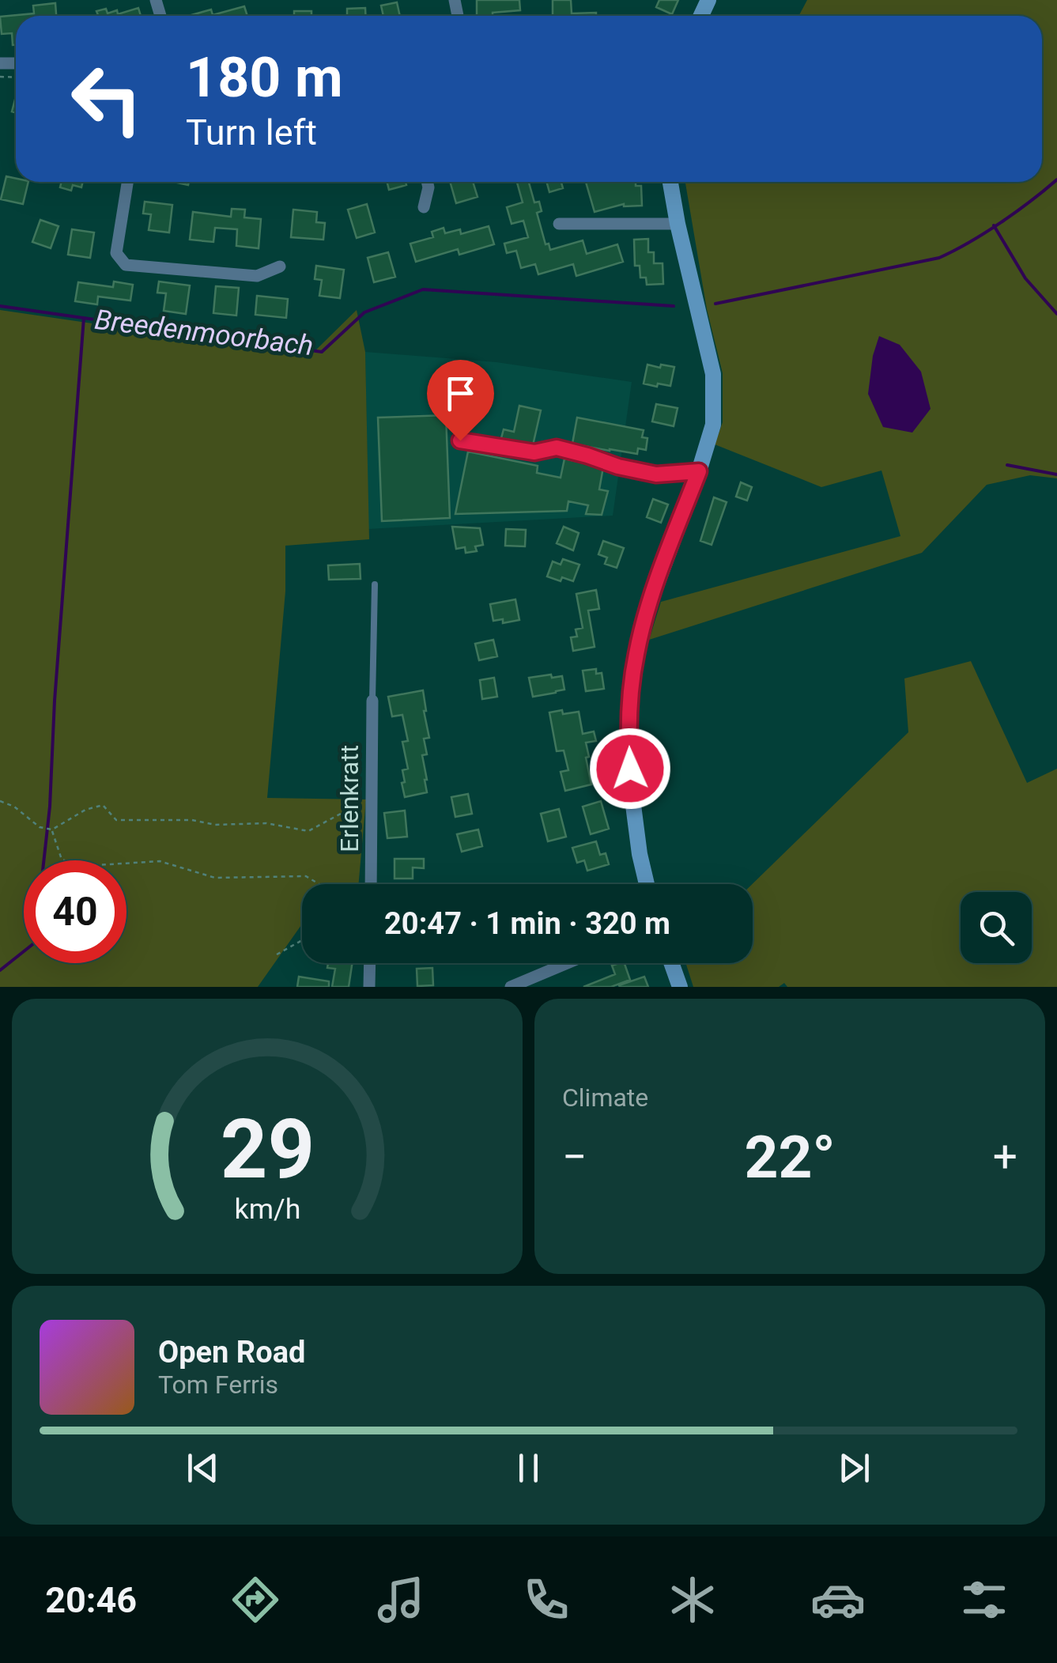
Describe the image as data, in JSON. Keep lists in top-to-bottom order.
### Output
{
  "streets": {
    "street": ["Erlenkratt"]
  },
  "water": ["Breedenmoorbach"],
  "page": {
    "turn": ["180 m", "Turn left"],
    "limit": "40",
    "trip": "20:47 · 1 min · 320 m",
    "tile": "Climate",
    "heat": ["−", "22°", "+"],
    "song": ["Open Road", "Tom Ferris"],
    "tabs": "20:46",
    "gauge": ["29", "km/h"]
  }
}
